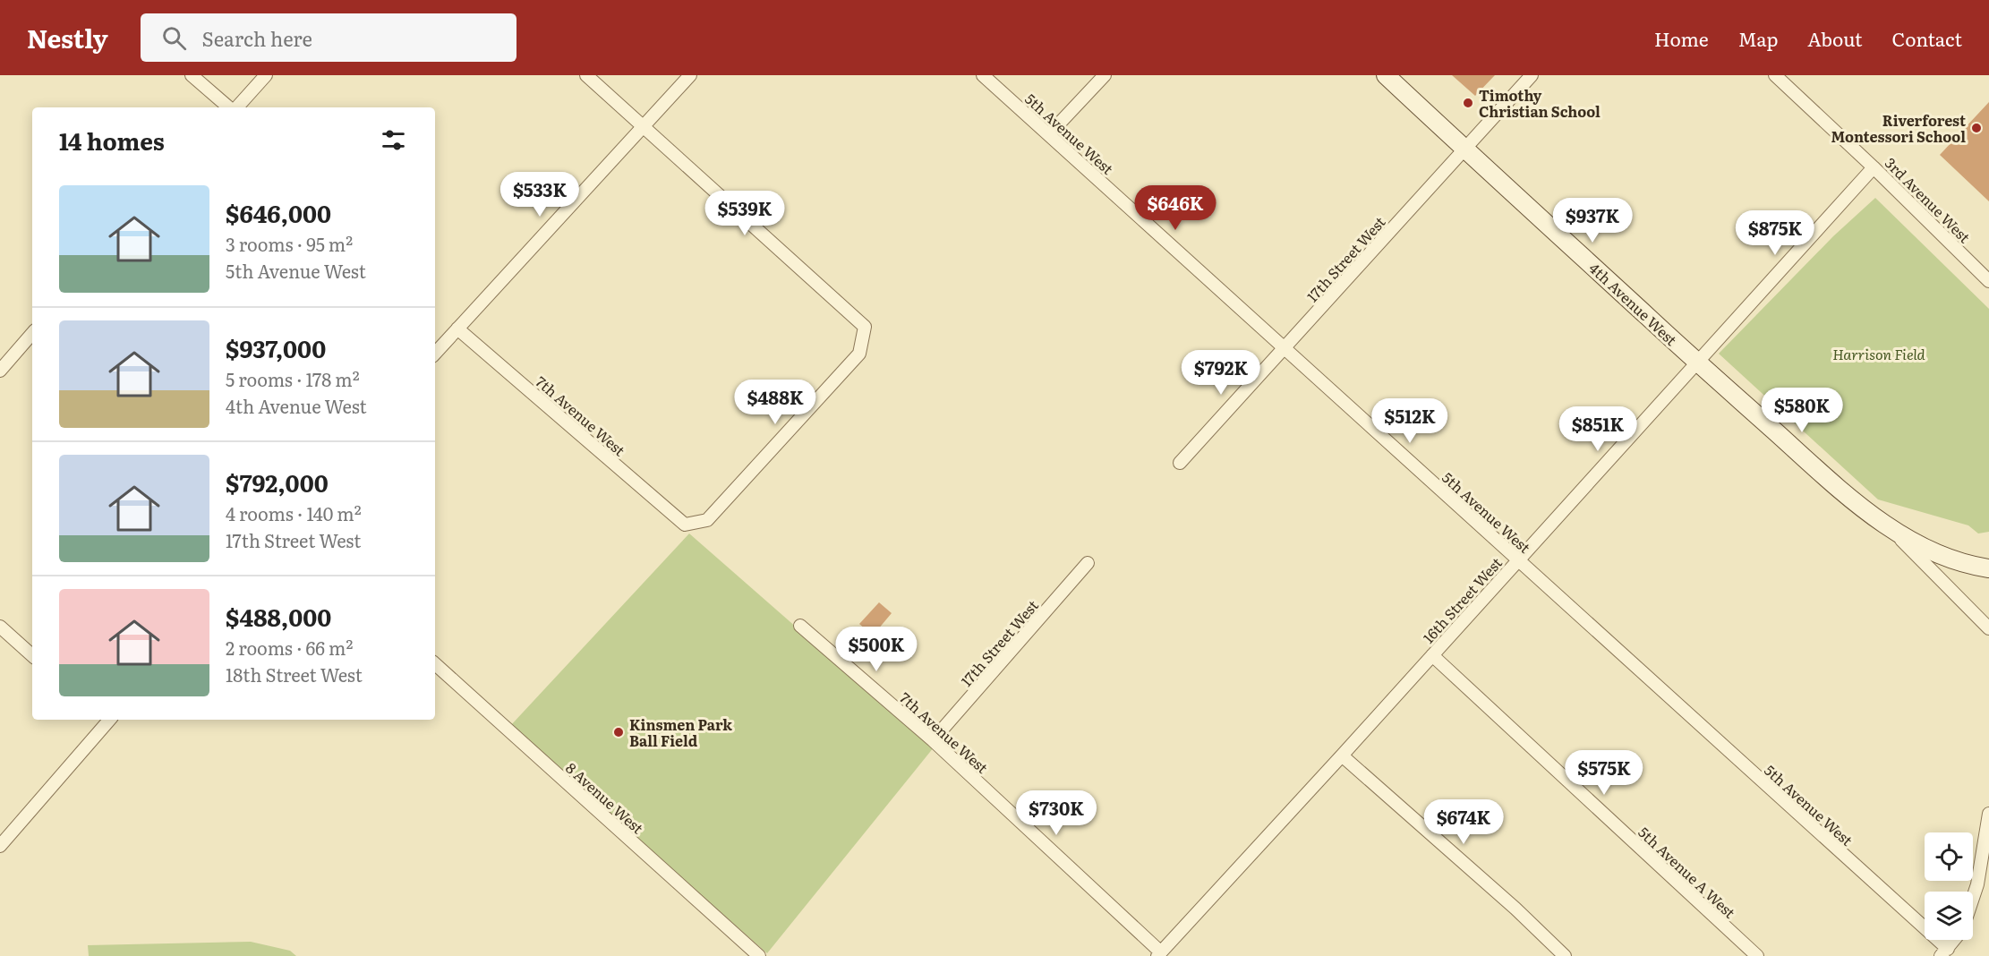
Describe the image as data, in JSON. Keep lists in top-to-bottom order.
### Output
{
  "streets": {
    "street": [
      "5th Avenue West",
      "3rd Avenue West",
      "17th Street West",
      "4th Avenue West",
      "7th Avenue West",
      "16th Street West",
      "8 Avenue West",
      "5th Avenue A West"
    ]
  },
  "crossings": [
    ["5th Avenue West", "17th Street West"],
    ["5th Avenue West", "16th Street West"],
    ["3rd Avenue West", "16th Street West"],
    ["17th Street West", "4th Avenue West"],
    ["17th Street West", "7th Avenue West"],
    ["4th Avenue West", "16th Street West"],
    ["7th Avenue West", "16th Street West"],
    ["16th Street West", "5th Avenue A West"]
  ],
  "parks": ["Harrison Field"],
  "places": ["Timothy Christian School", "Riverforest Montessori School", "Kinsmen Park Ball Field"],
  "page": {
    "header": "Nestly",
    "search": "Search here",
    "nav": [
      "Home",
      "Map",
      "About",
      "Contact"
    ],
    "heading": "14 homes",
    "price": [
      "$533K",
      "$646K",
      "$539K",
      "$937K",
      "$875K",
      "$792K",
      "$488K",
      "$580K",
      "$512K",
      "$851K",
      "$500K",
      "$575K",
      "$730K",
      "$674K"
    ],
    "list": [
      {
        "name": "$646,000",
        "note": "3 rooms · 95 m² · 5th Avenue West"
      },
      {
        "name": "$937,000",
        "note": "5 rooms · 178 m² · 4th Avenue West"
      },
      {
        "name": "$792,000",
        "note": "4 rooms · 140 m² · 17th Street West"
      },
      {
        "name": "$488,000",
        "note": "2 rooms · 66 m² · 18th Street West"
      }
    ]
  }
}
